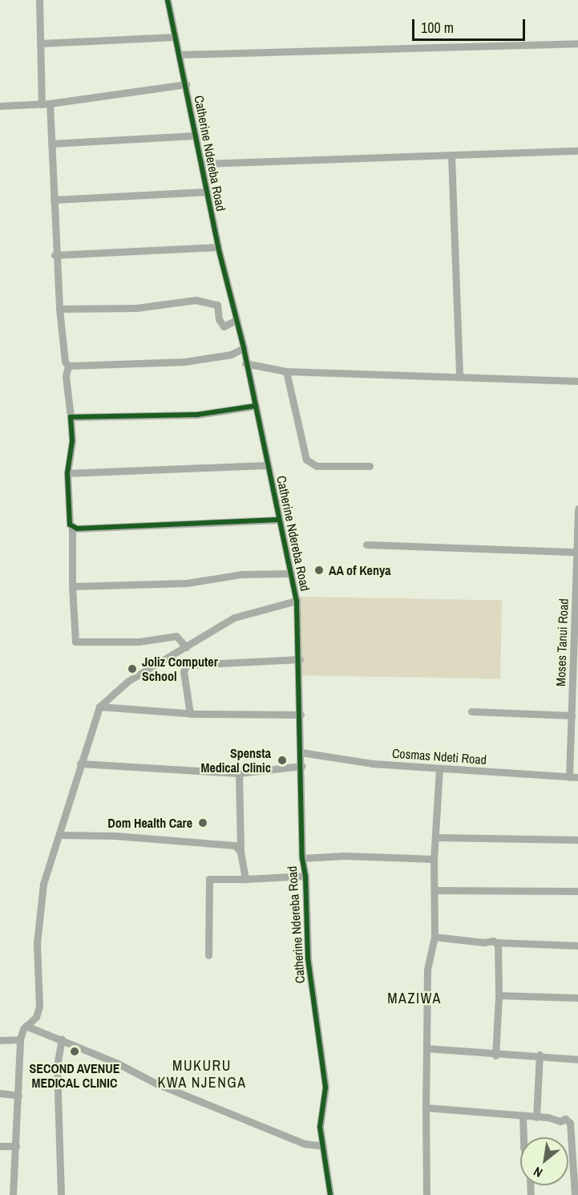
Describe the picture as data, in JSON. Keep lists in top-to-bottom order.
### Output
{
  "streets": {
    "street": ["Catherine Ndereba Road", "Moses Tanui Road", "Cosmas Ndeti Road"]
  },
  "crossings": [
    ["Catherine Ndereba Road", "Cosmas Ndeti Road"],
    ["Moses Tanui Road", "Cosmas Ndeti Road"]
  ],
  "districts": ["MAZIWA", "MUKURU KWA NJENGA"],
  "places": [
    "AA of Kenya",
    "Joliz Computer School",
    "Spensta Medical Clinic",
    "Dom Health Care",
    "SECOND AVENUE MEDICAL CLINIC"
  ],
  "scale_bar": "100 m",
  "north": "bottom left"
}
